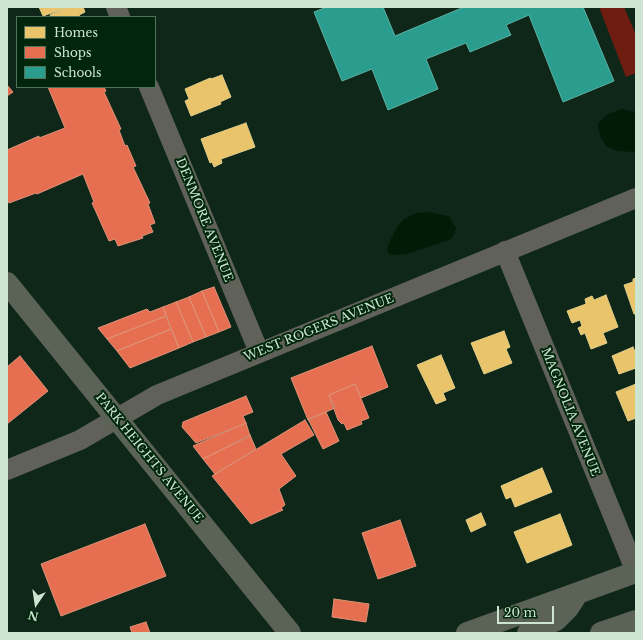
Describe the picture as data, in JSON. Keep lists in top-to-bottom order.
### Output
{
  "streets": {
    "main road": ["PARK HEIGHTS AVENUE"],
    "street": ["DENMORE AVENUE", "WEST ROGERS AVENUE", "MAGNOLIA AVENUE"]
  },
  "crossings": [
    ["DENMORE AVENUE", "WEST ROGERS AVENUE"],
    ["WEST ROGERS AVENUE", "MAGNOLIA AVENUE"],
    ["WEST ROGERS AVENUE", "PARK HEIGHTS AVENUE"]
  ],
  "legend": ["Homes", "Shops", "Schools"],
  "scale_bar": "20 m",
  "north": "bottom"
}
